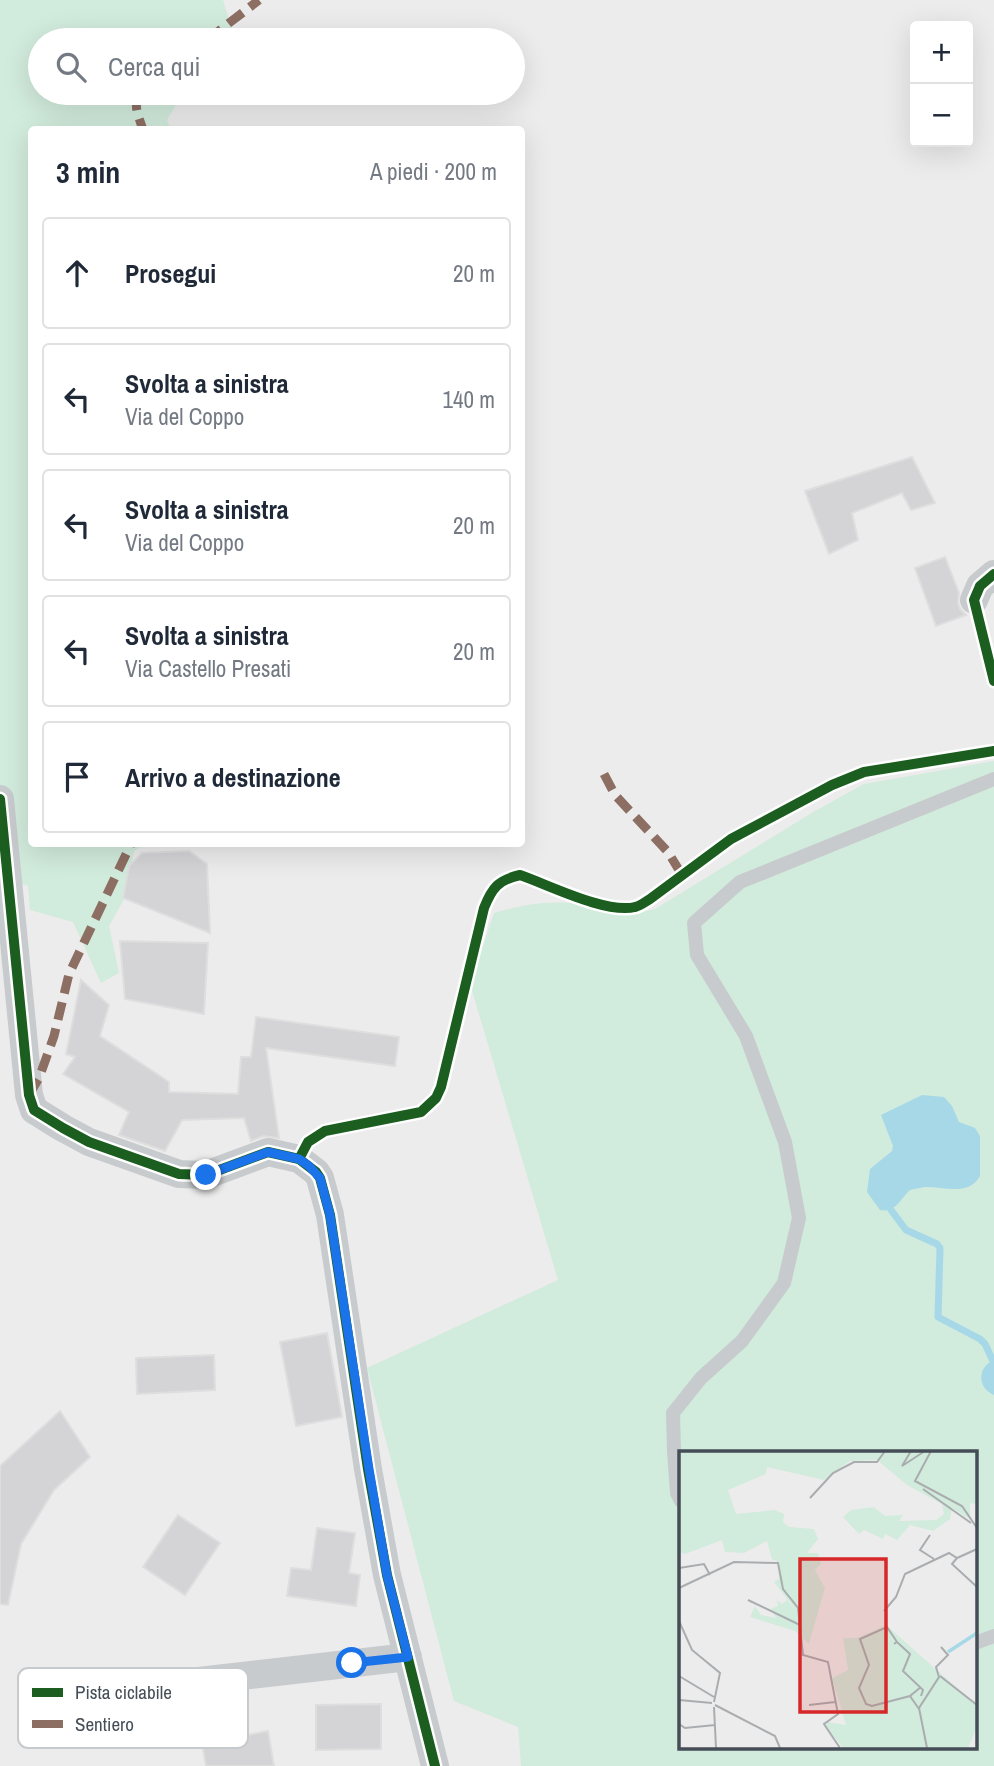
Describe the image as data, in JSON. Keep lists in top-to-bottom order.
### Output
{
  "legend": ["Pista ciclabile", "Sentiero"],
  "page": {
    "map_buttons": ["+", "−"],
    "search": "Cerca qui",
    "heading": ["3 min", "A piedi · 200 m"],
    "list": [
      ["Prosegui", "20 m"],
      ["Svolta a sinistra", "Via del Coppo", "140 m"],
      ["Svolta a sinistra", "Via del Coppo", "20 m"],
      ["Svolta a sinistra", "Via Castello Presati", "20 m"],
      "Arrivo a destinazione"
    ]
  }
}
